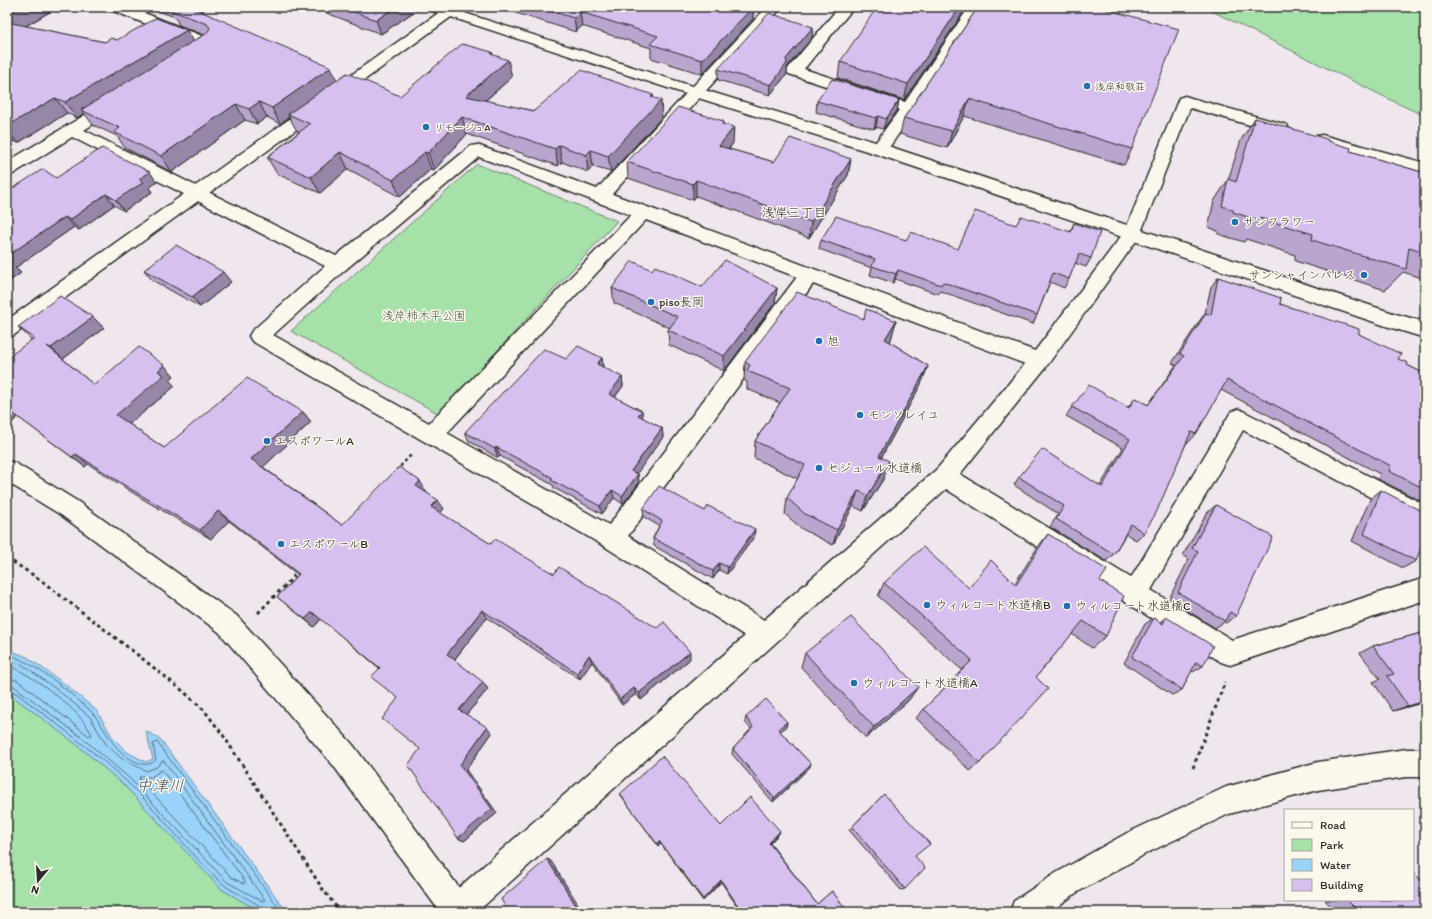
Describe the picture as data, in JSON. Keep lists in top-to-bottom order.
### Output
{
  "districts": ["浅岸三丁目"],
  "water": ["中津川"],
  "parks": ["浅岸柿木平公園"],
  "places": [
    "浅岸和敬荘",
    "リモージュA",
    "サンフラワー",
    "サンシャインパレス",
    "piso長岡",
    "旭",
    "モンソレイユ",
    "エスポワールA",
    "セジュール水道橋",
    "エスポワールB",
    "ウィルコート水道橋B",
    "ウィルコート水道橋C",
    "ウィルコート水道橋A"
  ],
  "legend": [
    "Road",
    "Park",
    "Water",
    "Building"
  ],
  "north": "bottom"
}
